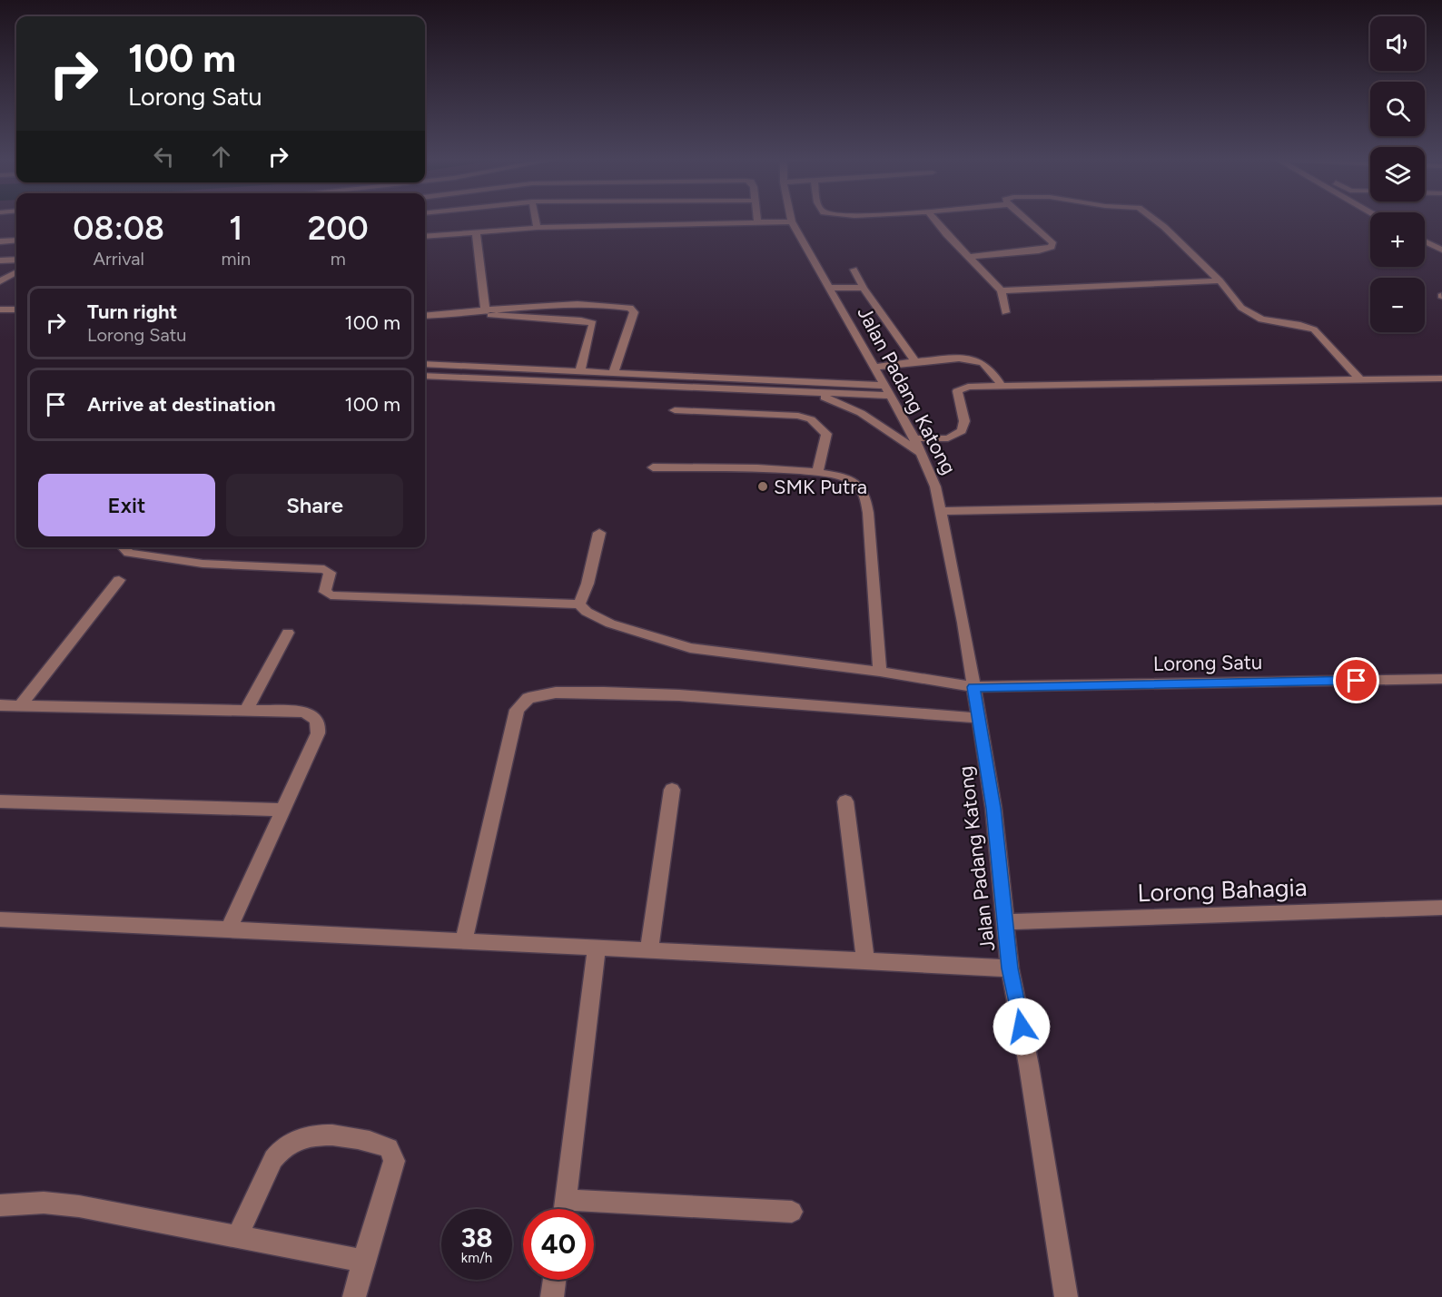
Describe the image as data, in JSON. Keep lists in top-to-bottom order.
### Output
{
  "streets": {
    "street": ["Jalan Padang Katong", "Lorong Satu", "Lorong Bahagia"]
  },
  "crossings": [
    ["Jalan Padang Katong", "Lorong Satu"],
    ["Jalan Padang Katong", "Lorong Bahagia"]
  ],
  "places": ["SMK Putra"],
  "page": {
    "map_buttons": ["+", "−"],
    "turn": ["100 m", "Lorong Satu"],
    "eta": [
      "08:08",
      "Arrival",
      "1",
      "min",
      "200",
      "m"
    ],
    "list": [
      {
        "name": "Turn right",
        "note": "Lorong Satu",
        "value": "100 m"
      },
      {
        "name": "Arrive at destination",
        "value": "100 m"
      }
    ],
    "buttons": ["Exit", "Share"],
    "speed": "38 km/h",
    "limit": "40"
  }
}
